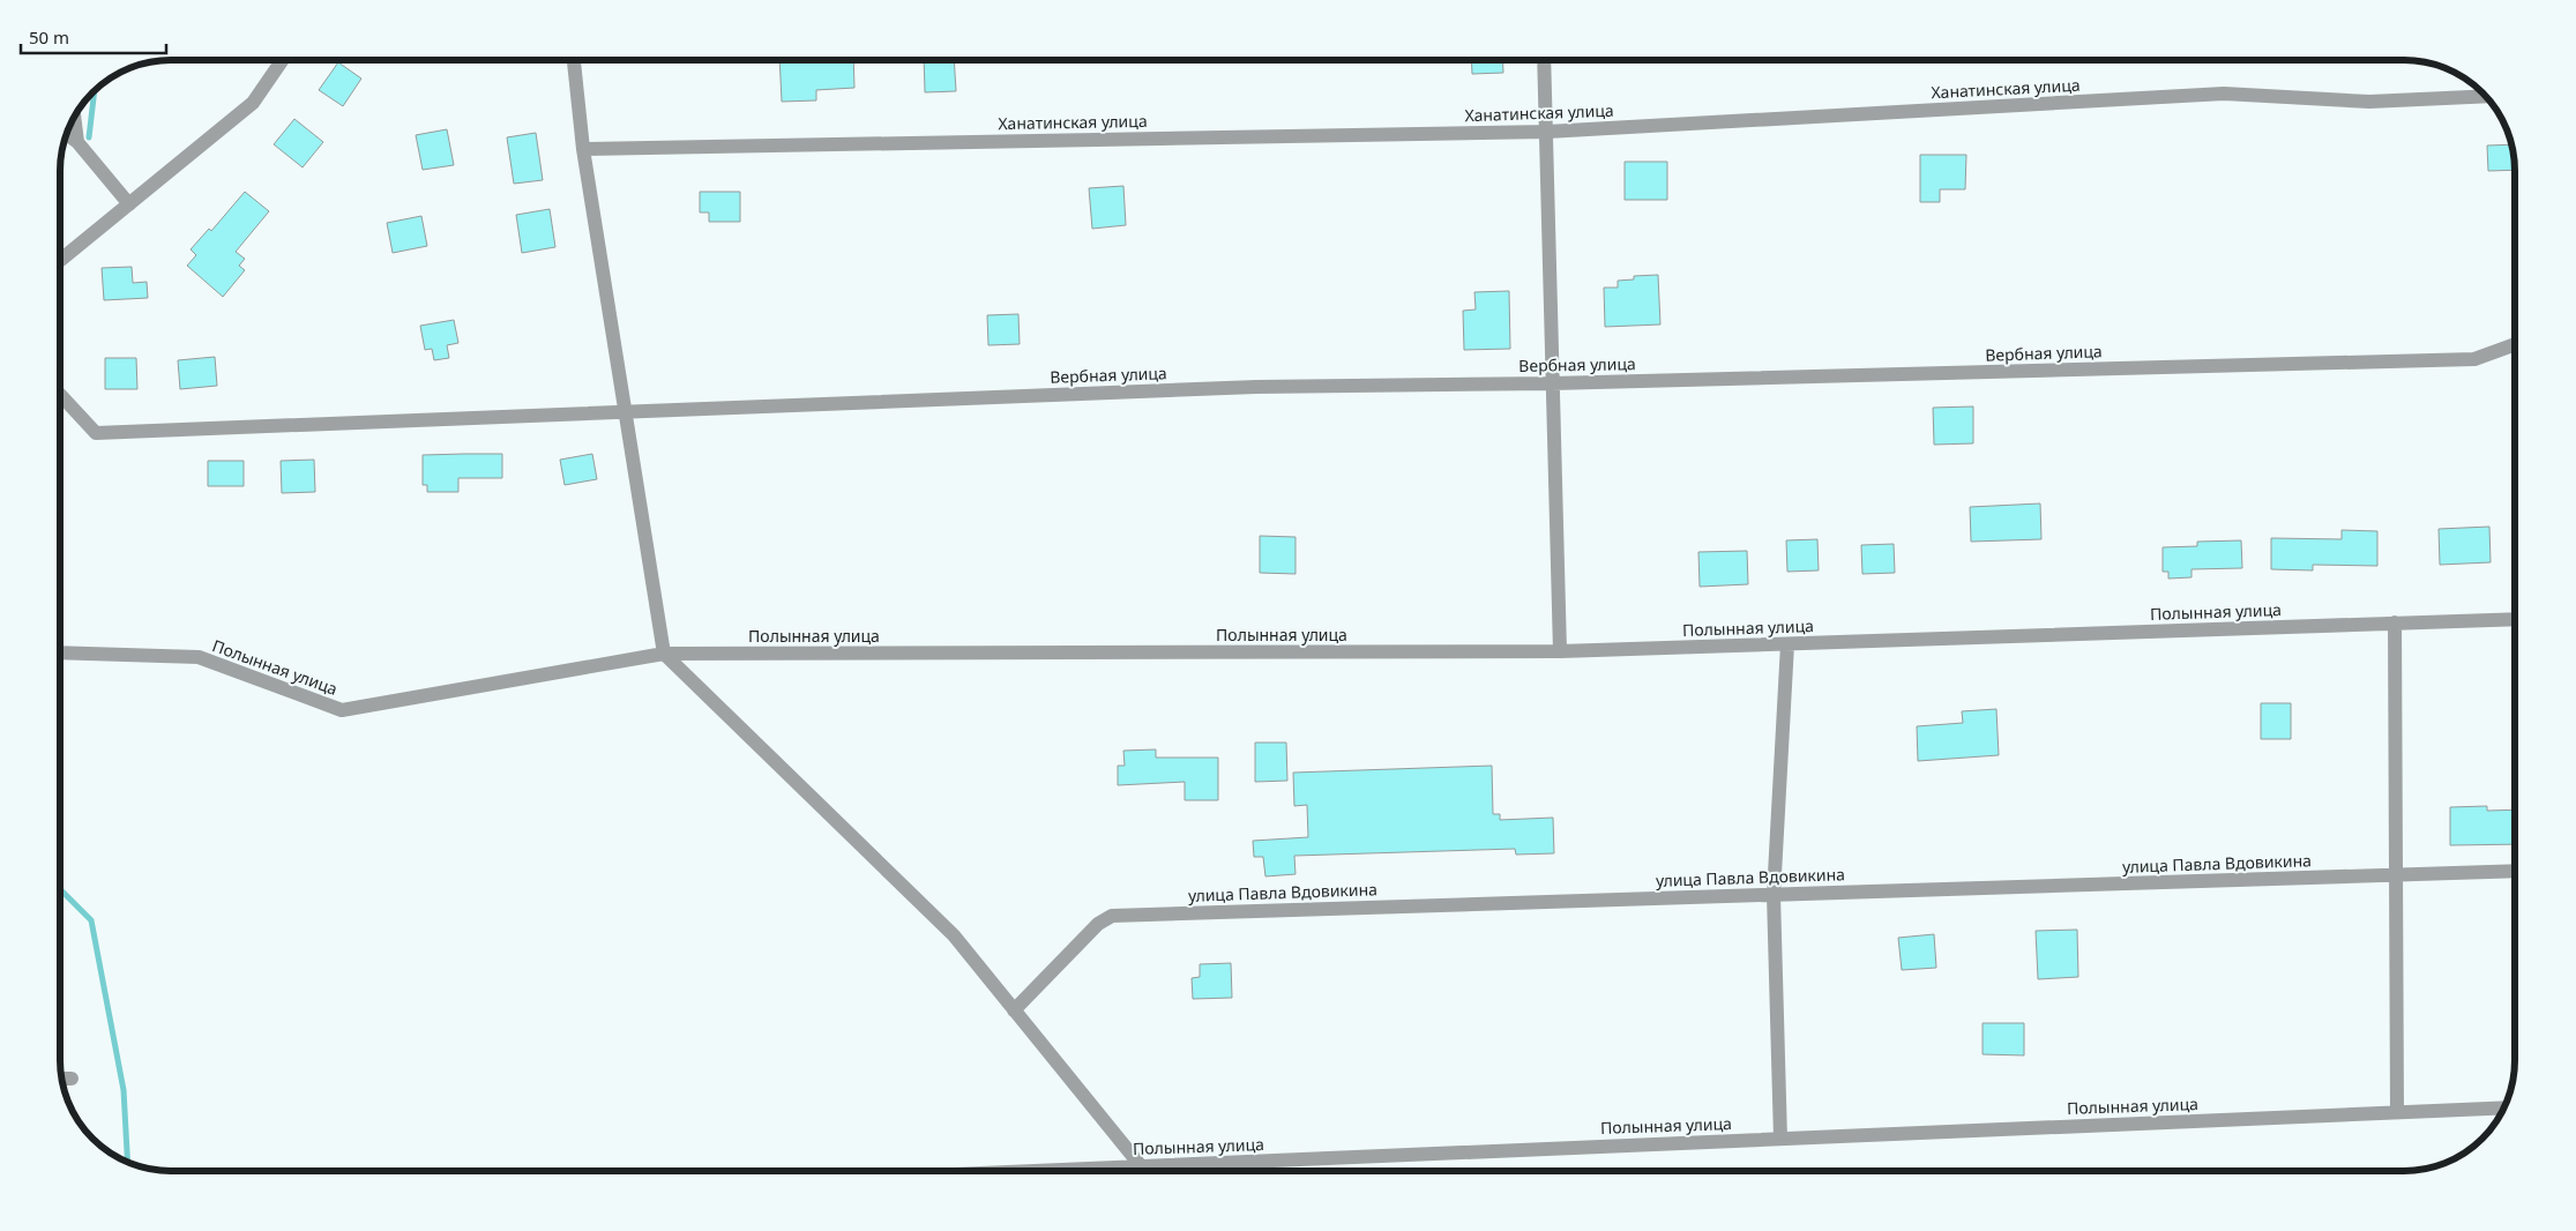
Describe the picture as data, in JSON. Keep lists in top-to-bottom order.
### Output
{
  "streets": {
    "street": [
      "Ханатинская улица",
      "Вербная улица",
      "Полынная улица",
      "улица Павла Вдовикина"
    ]
  },
  "scale_bar": "50 m"
}
